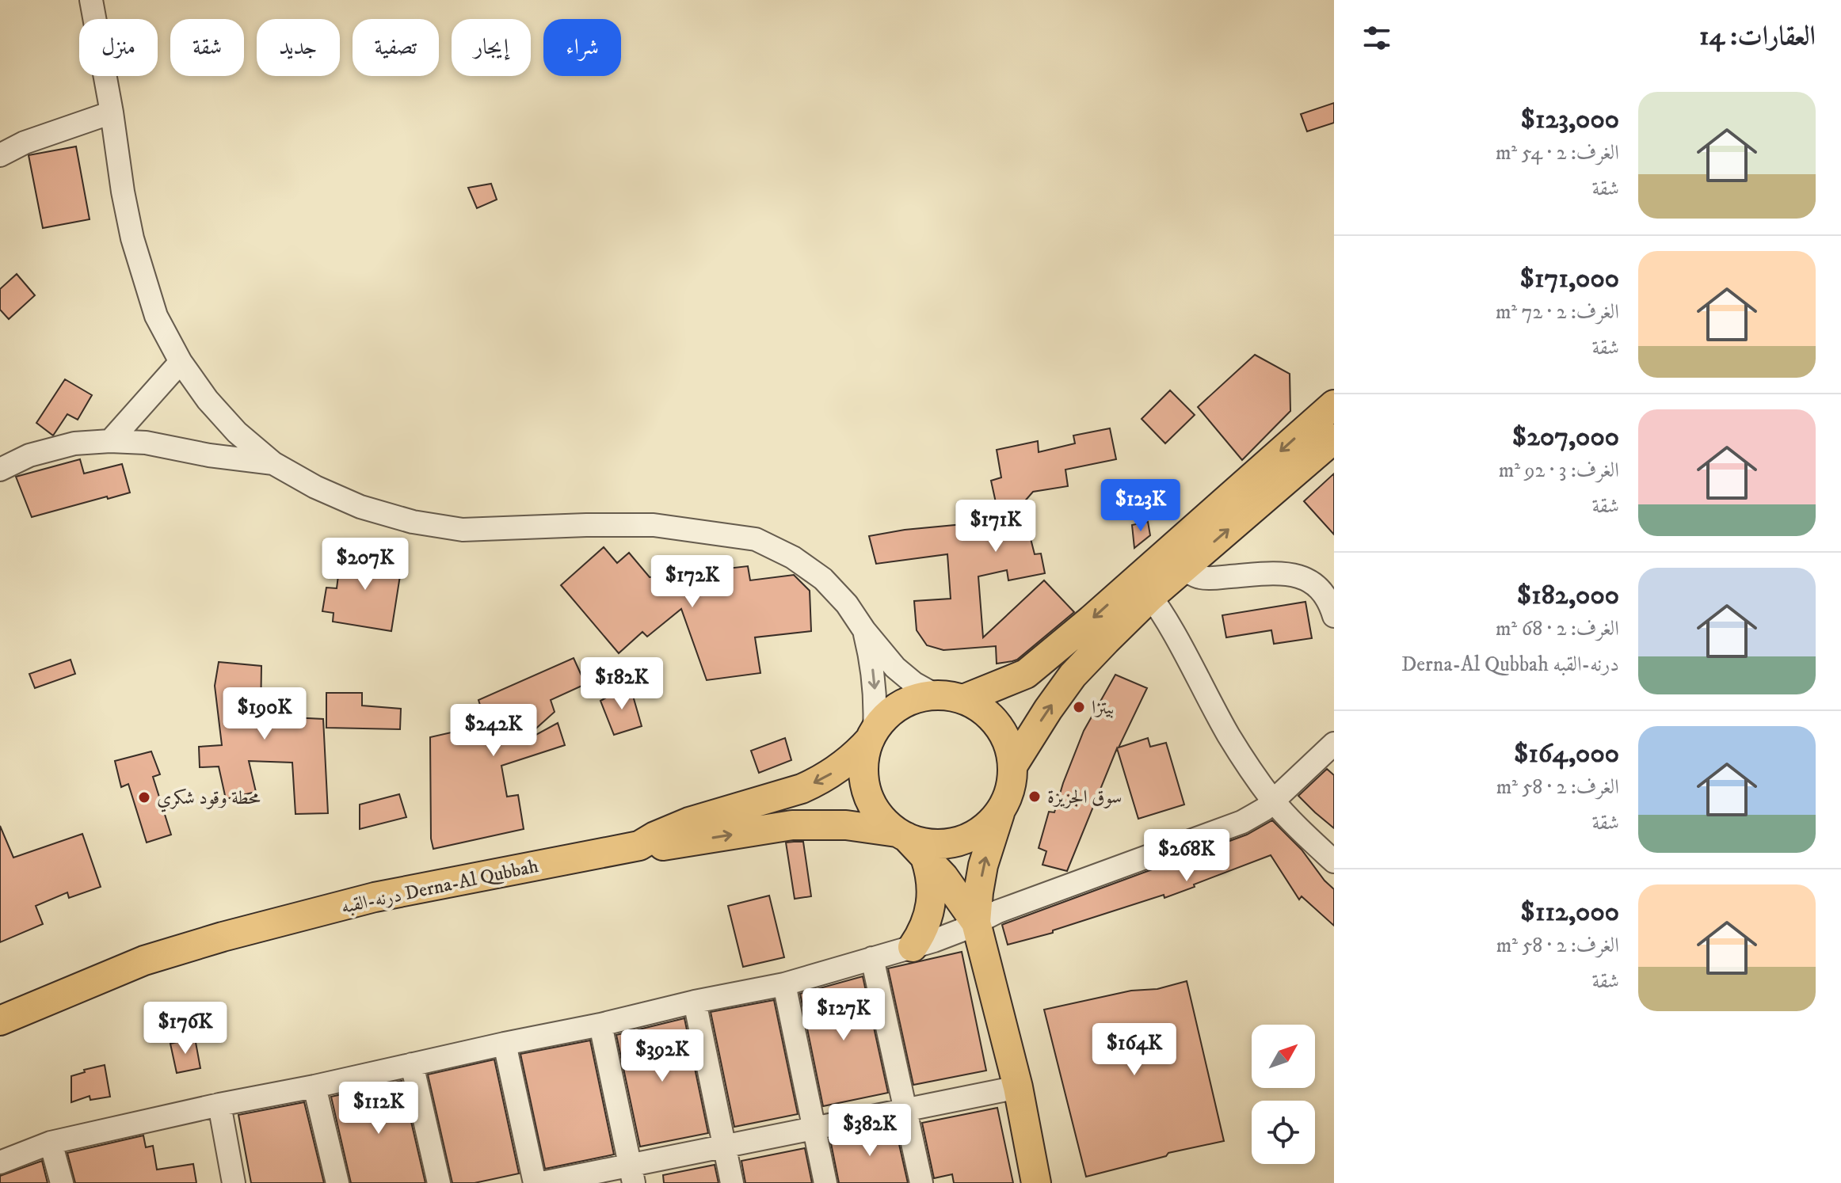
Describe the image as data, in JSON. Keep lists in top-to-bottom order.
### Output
{
  "streets": {
    "main road": ["درنه-القبه Derna-Al Qubbah"]
  },
  "places": ["بيتزا", "سوق الجزيزة", "محطة وقود شكري"],
  "north": "top right",
  "page": {
    "heading": "العقارات: 14",
    "chip": [
      "شراء",
      "إيجار",
      "تصفية",
      "جديد",
      "شقة",
      "منزل"
    ],
    "list": [
      {
        "name": "$123,000",
        "note": "الغرف: 2 · 54 m² · شقة"
      },
      {
        "name": "$171,000",
        "note": "الغرف: 2 · 72 m² · شقة"
      },
      {
        "name": "$207,000",
        "note": "الغرف: 3 · 92 m² · شقة"
      },
      {
        "name": "$182,000",
        "note": "الغرف: 2 · 68 m² · درنه-القبه Derna-Al Qubbah"
      },
      {
        "name": "$164,000",
        "note": "الغرف: 2 · 58 m² · شقة"
      },
      {
        "name": "$112,000",
        "note": "الغرف: 2 · 58 m² · شقة"
      }
    ],
    "price": [
      "$123K",
      "$171K",
      "$207K",
      "$172K",
      "$182K",
      "$190K",
      "$242K",
      "$268K",
      "$127K",
      "$176K",
      "$164K",
      "$392K",
      "$112K",
      "$382K"
    ]
  }
}
